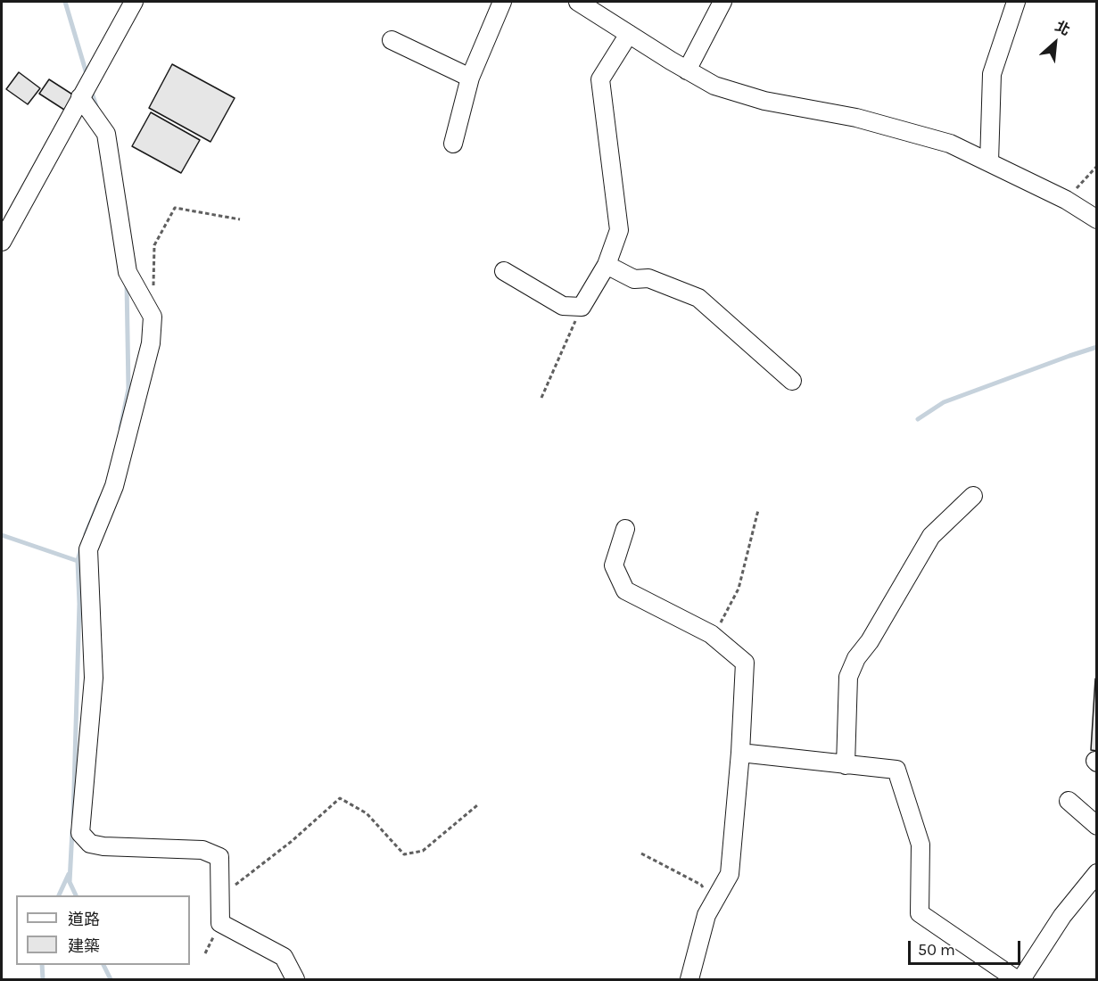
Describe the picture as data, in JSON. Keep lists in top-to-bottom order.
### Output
{
  "legend": ["道路", "建築"],
  "scale_bar": "50 m",
  "north": "top right"
}
